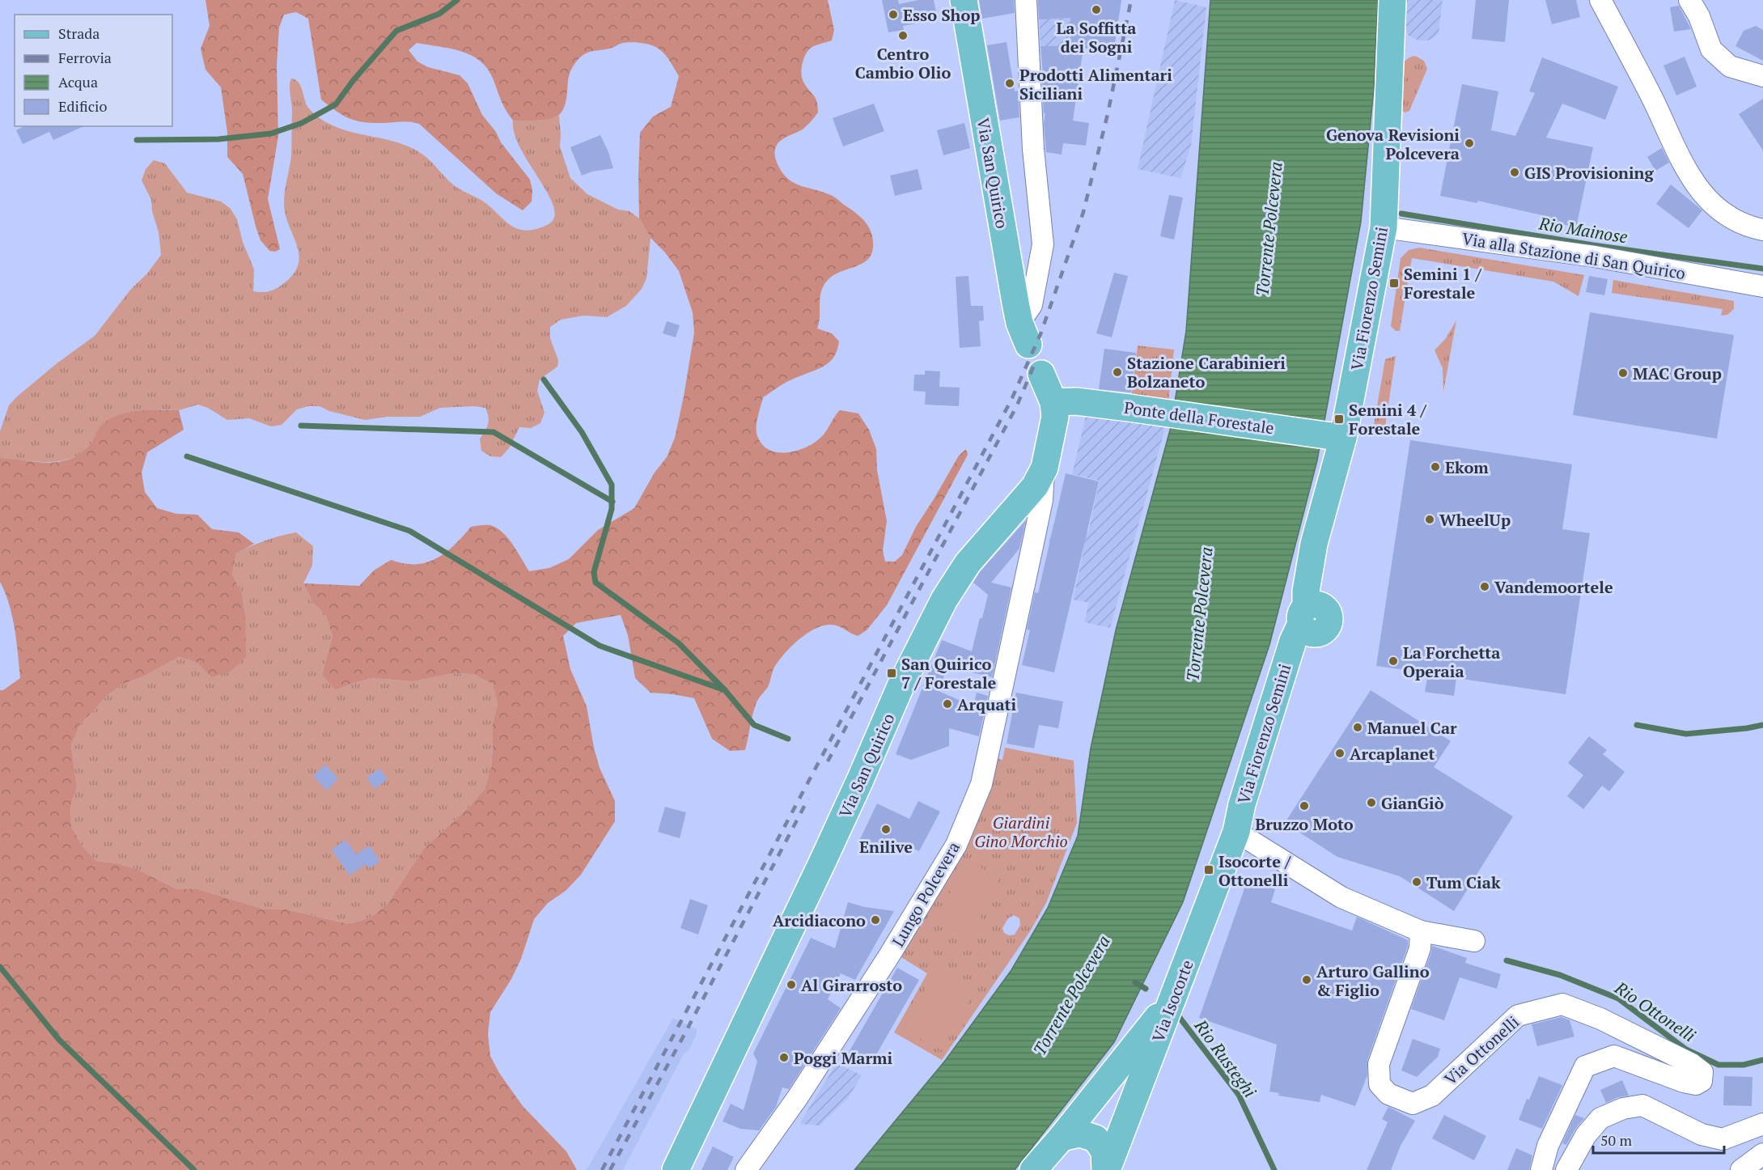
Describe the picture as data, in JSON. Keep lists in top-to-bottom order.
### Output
{
  "streets": {
    "main road": [
      "Via San Quirico",
      "Via Fiorenzo Semini",
      "Ponte della Forestale",
      "Via Isocorte"
    ],
    "street": ["Via alla Stazione di San Quirico", "Lungo Polcevera", "Via Ottonelli"]
  },
  "crossings": [
    ["Via San Quirico", "Ponte della Forestale"],
    ["Via San Quirico", "Lungo Polcevera"],
    ["Via alla Stazione di San Quirico", "Via Fiorenzo Semini"],
    ["Via Fiorenzo Semini", "Ponte della Forestale"],
    ["Via Fiorenzo Semini", "Via Isocorte"]
  ],
  "water": [
    "Torrente Polcevera",
    "Rio Mainose",
    "Rio Ottonelli",
    "Rio Rusteghi"
  ],
  "parks": ["Giardini Gino Morchio"],
  "places": {
    "other": [
      "La Soffitta dei Sogni",
      "Esso Shop",
      "Centro Cambio Olio",
      "Prodotti Alimentari Siciliani",
      "Genova Revisioni Polcevera",
      "GIS Provisioning",
      "Stazione Carabinieri Bolzaneto",
      "MAC Group",
      "Ekom",
      "WheelUp",
      "Vandemoortele",
      "La Forchetta Operaia",
      "Arquati",
      "Manuel Car",
      "Arcaplanet",
      "GianGiò",
      "Bruzzo Moto",
      "Enilive",
      "Tum Ciak",
      "Arcidiacono",
      "Arturo Gallino & Figlio",
      "Al Girarrosto",
      "Poggi Marmi"
    ],
    "transit": [
      "Semini 1 / Forestale",
      "Semini 4 / Forestale",
      "San Quirico 7 / Forestale",
      "Isocorte / Ottonelli"
    ]
  },
  "legend": [
    "Strada",
    "Ferrovia",
    "Acqua",
    "Edificio"
  ],
  "scale_bar": "50 m"
}
